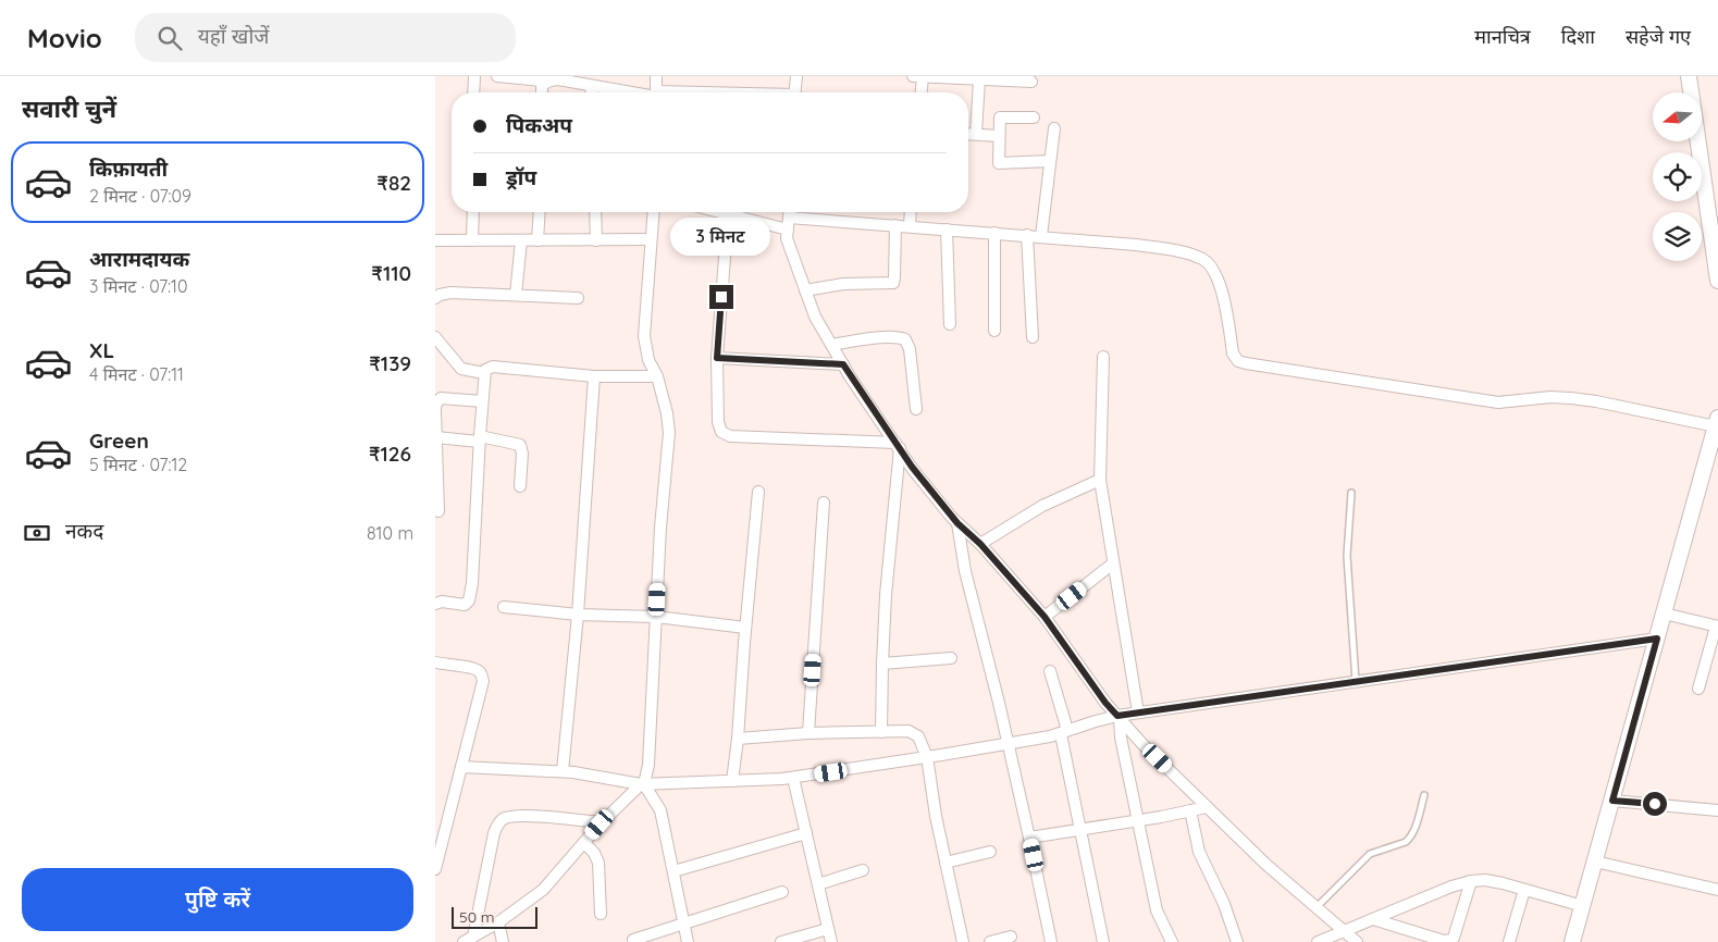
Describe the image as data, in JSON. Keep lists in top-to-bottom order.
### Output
{
  "scale_bar": "50 m",
  "north": "left",
  "page": {
    "header": "Movio",
    "search": "यहाँ खोजें",
    "nav": ["मानचित्र", "दिशा", "सहेजे गए"],
    "heading": "सवारी चुनें",
    "banner": ["पिकअप", "ड्रॉप"],
    "list": [
      {
        "name": "किफ़ायती",
        "note": "2 मिनट · 07:09",
        "value": "₹82"
      },
      {
        "name": "आरामदायक",
        "note": "3 मिनट · 07:10",
        "value": "₹110"
      },
      {
        "name": "XL",
        "note": "4 मिनट · 07:11",
        "value": "₹139"
      },
      {
        "name": "Green",
        "note": "5 मिनट · 07:12",
        "value": "₹126"
      }
    ],
    "bubble": "3 मिनट",
    "pay": ["नकद", "810 m"],
    "buttons": "पुष्टि करें",
    "scale": "50 m"
  }
}
